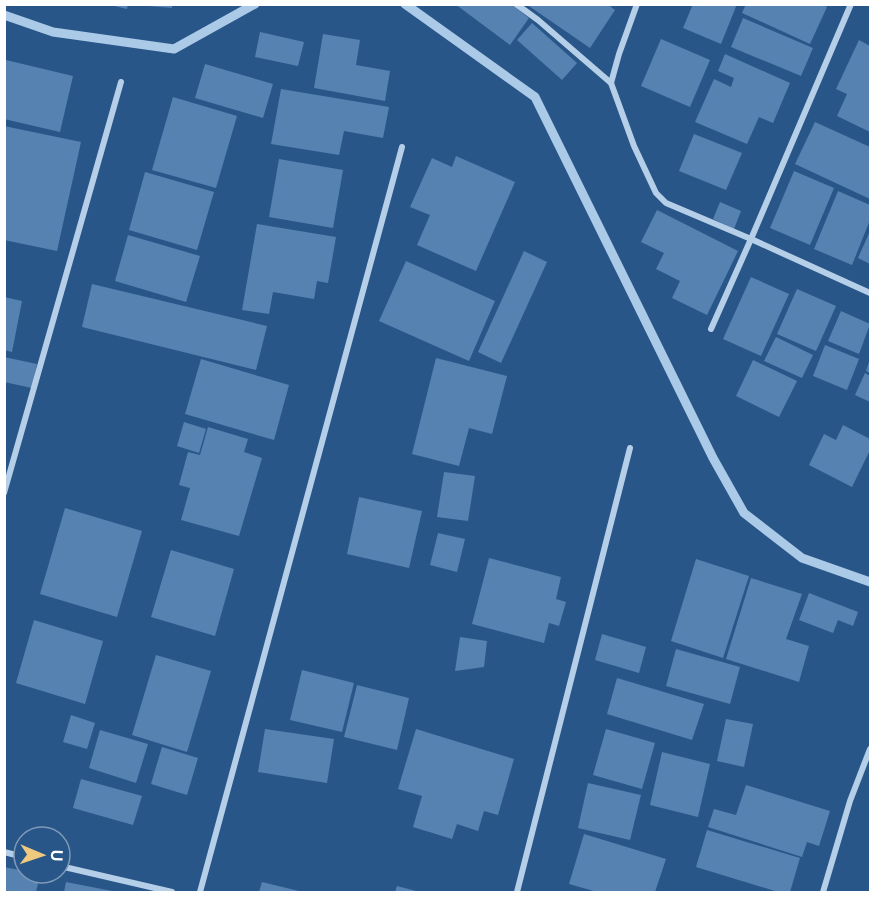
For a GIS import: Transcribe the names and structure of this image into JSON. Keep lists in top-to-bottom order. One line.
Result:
{"north":"right"}
